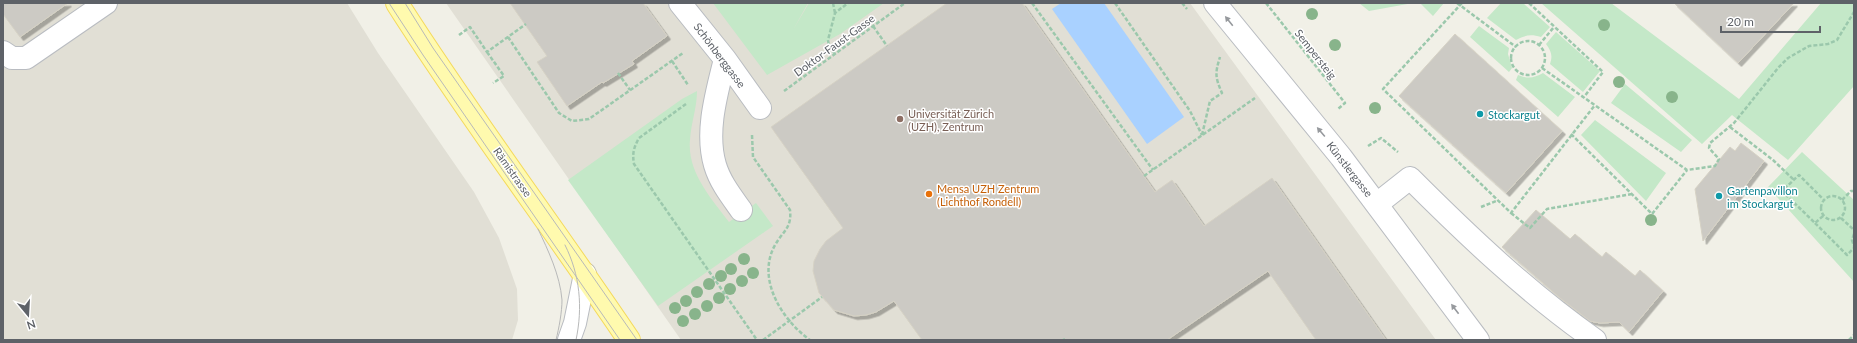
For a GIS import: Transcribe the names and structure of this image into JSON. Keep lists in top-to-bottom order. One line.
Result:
{"streets":{"main road":["Rämistrasse"],"street":["Schönberggasse","Künstlergasse"],"path":["Doktor-Faust-Gasse","Sempersteig"]},"one_way":["Künstlergasse"],"places":["Stockargut","Universität Zürich (UZH), Zentrum","Mensa UZH Zentrum (Lichthof Rondell)","Gartenpavillon im Stockargut"],"scale_bar":"20 m","north":"bottom"}
